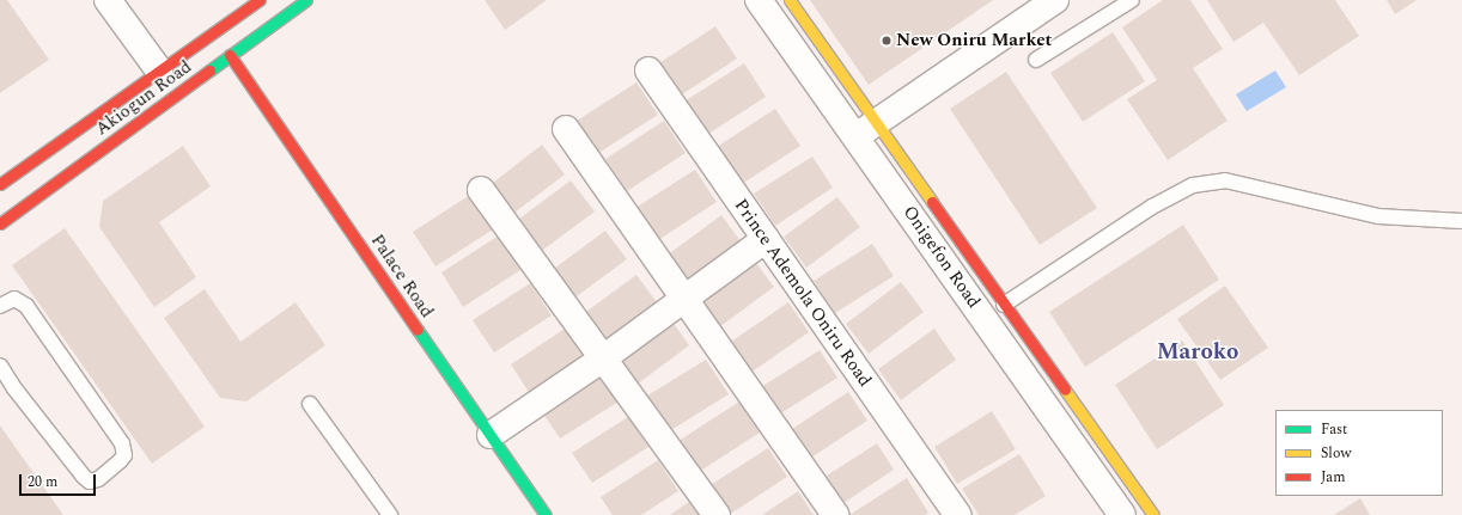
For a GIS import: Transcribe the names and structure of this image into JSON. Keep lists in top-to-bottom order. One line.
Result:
{"streets":{"street":["Akiogun Road","Onigefon Road","Palace Road","Prince Ademola Oniru Road"]},"crossings":[["Akiogun Road","Palace Road"]],"districts":["Maroko"],"places":["New Oniru Market"],"legend":["Fast","Slow","Jam"],"scale_bar":"20 m"}
